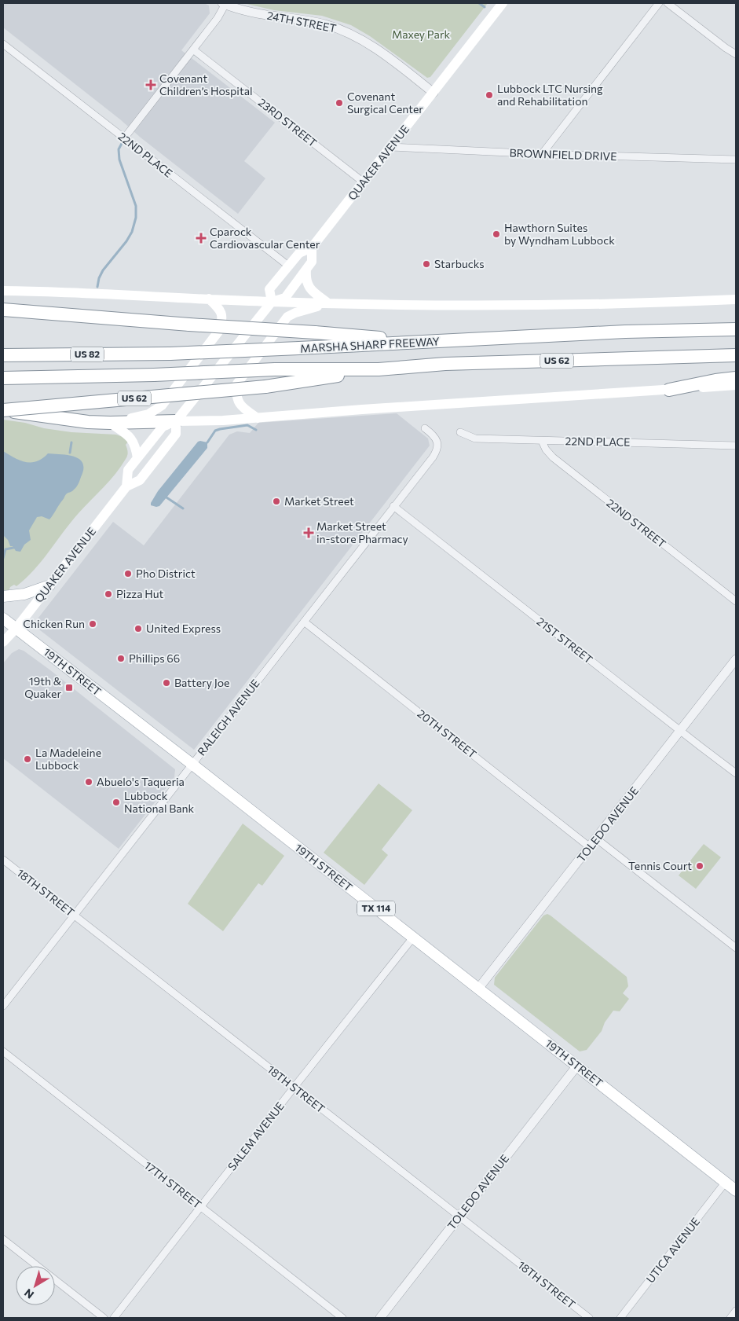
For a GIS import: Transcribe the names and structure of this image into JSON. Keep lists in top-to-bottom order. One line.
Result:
{"streets":{"highway":["MARSHA SHARP FREEWAY","US 82","US 62"],"main road":["QUAKER AVENUE","19TH STREET","TX 114"],"street":["24TH STREET","23RD STREET","22ND PLACE","BROWNFIELD DRIVE","22ND STREET","21ST STREET","RALEIGH AVENUE","20TH STREET","TOLEDO AVENUE","18TH STREET","SALEM AVENUE","17TH STREET","UTICA AVENUE"]},"crossings":[["24TH STREET","QUAKER AVENUE"],["23RD STREET","QUAKER AVENUE"],["22ND PLACE","QUAKER AVENUE"],["22ND PLACE","22ND STREET"],["BROWNFIELD DRIVE","QUAKER AVENUE"],["QUAKER AVENUE","19TH STREET"],["MARSHA SHARP FREEWAY","US 62"],["21ST STREET","RALEIGH AVENUE"],["21ST STREET","TOLEDO AVENUE"],["19TH STREET","RALEIGH AVENUE"],["19TH STREET","TOLEDO AVENUE"],["19TH STREET","SALEM AVENUE"],["19TH STREET","UTICA AVENUE"],["RALEIGH AVENUE","20TH STREET"],["RALEIGH AVENUE","18TH STREET"],["20TH STREET","TOLEDO AVENUE"],["TOLEDO AVENUE","18TH STREET"],["18TH STREET","SALEM AVENUE"],["SALEM AVENUE","17TH STREET"]],"parks":["Maxey Park"],"places":{"health":["Covenant Children’s Hospital","Cparock Cardiovascular Center","Market Street in-store Pharmacy"],"other":["Lubbock LTC Nursing and Rehabilitation","Covenant Surgical Center","Hawthorn Suites by Wyndham Lubbock","Starbucks","Market Street","Pho District","Pizza Hut","Chicken Run","United Express","Phillips 66","Battery Joe","La Madeleine Lubbock","Abuelo's Taqueria","Lubbock National Bank","Tennis Court"],"transit":["19th & Quaker"]},"north":"bottom left"}
